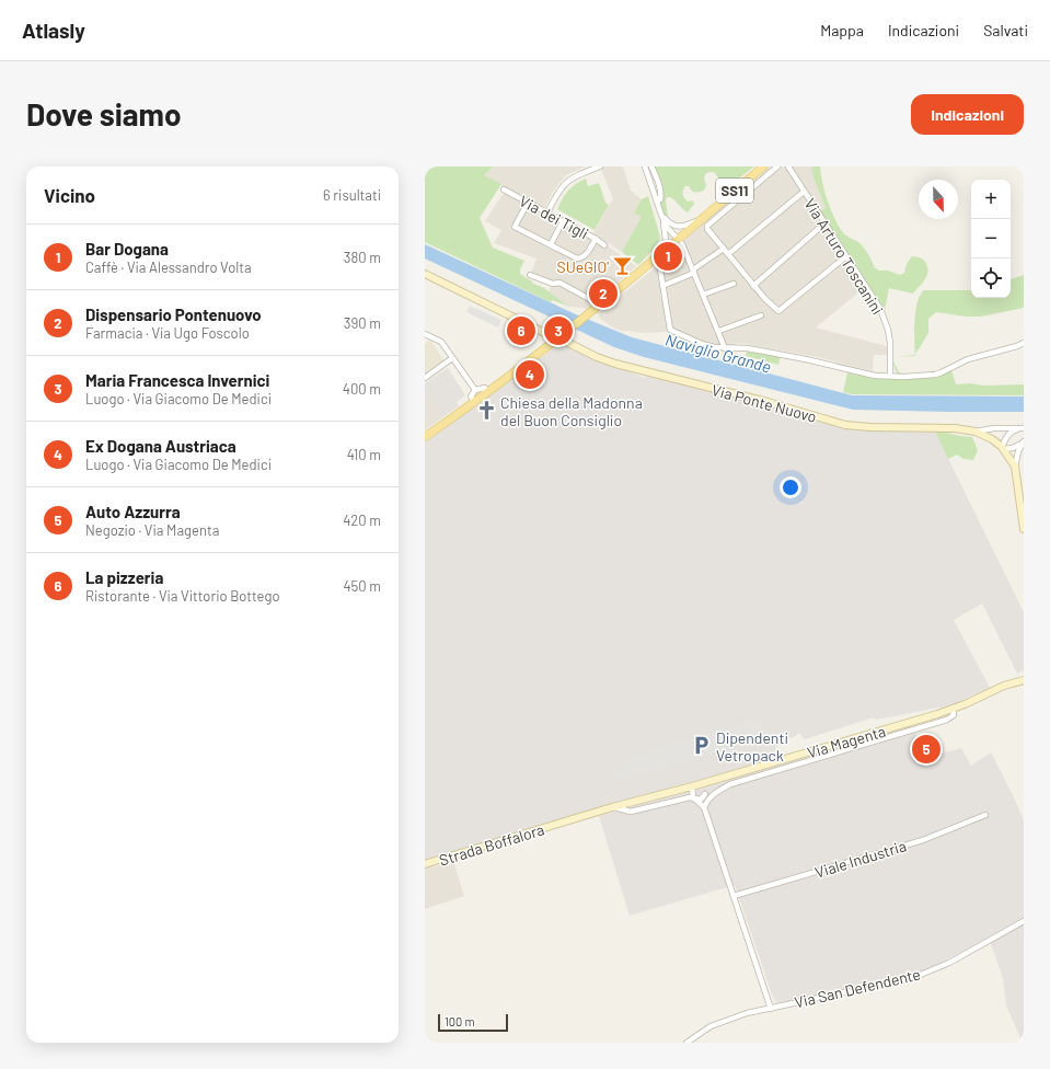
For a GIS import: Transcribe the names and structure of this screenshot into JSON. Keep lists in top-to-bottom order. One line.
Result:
{"streets":{"main road":["SS11"],"street":["Via dei Tigli","Via Arturo Toscanini","Via Ponte Nuovo","Via Magenta","Strada Boffalora","Viale Industria","Via San Defendente"]},"crossings":[["SS11","Via Ponte Nuovo"],["Via Magenta","Strada Boffalora"]],"water":["Naviglio Grande"],"places":{"bar":["SUeGIO'"],"church":["Chiesa della Madonna del Buon Consiglio"],"parking":["Dipendenti Vetropack"]},"scale_bar":"100 m","north":"bottom","page":{"header":"Atlasly","nav":["Mappa","Indicazioni","Salvati"],"buttons":"Indicazioni","title":"Dove siamo","heading":["Vicino","6 risultati"],"map_buttons":["+","−"],"list":[{"mark":"1","name":"Bar Dogana","note":"Caffè · Via Alessandro Volta","value":"380 m"},{"mark":"2","name":"Dispensario Pontenuovo","note":"Farmacia · Via Ugo Foscolo","value":"390 m"},{"mark":"3","name":"Maria Francesca Invernici","note":"Luogo · Via Giacomo De Medici","value":"400 m"},{"mark":"4","name":"Ex Dogana Austriaca","note":"Luogo · Via Giacomo De Medici","value":"410 m"},{"mark":"5","name":"Auto Azzurra","note":"Negozio · Via Magenta","value":"420 m"},{"mark":"6","name":"La pizzeria","note":"Ristorante · Via Vittorio Bottego","value":"450 m"}],"pins":["1","2","3","6","4","5"],"scale":"100 m"}}
